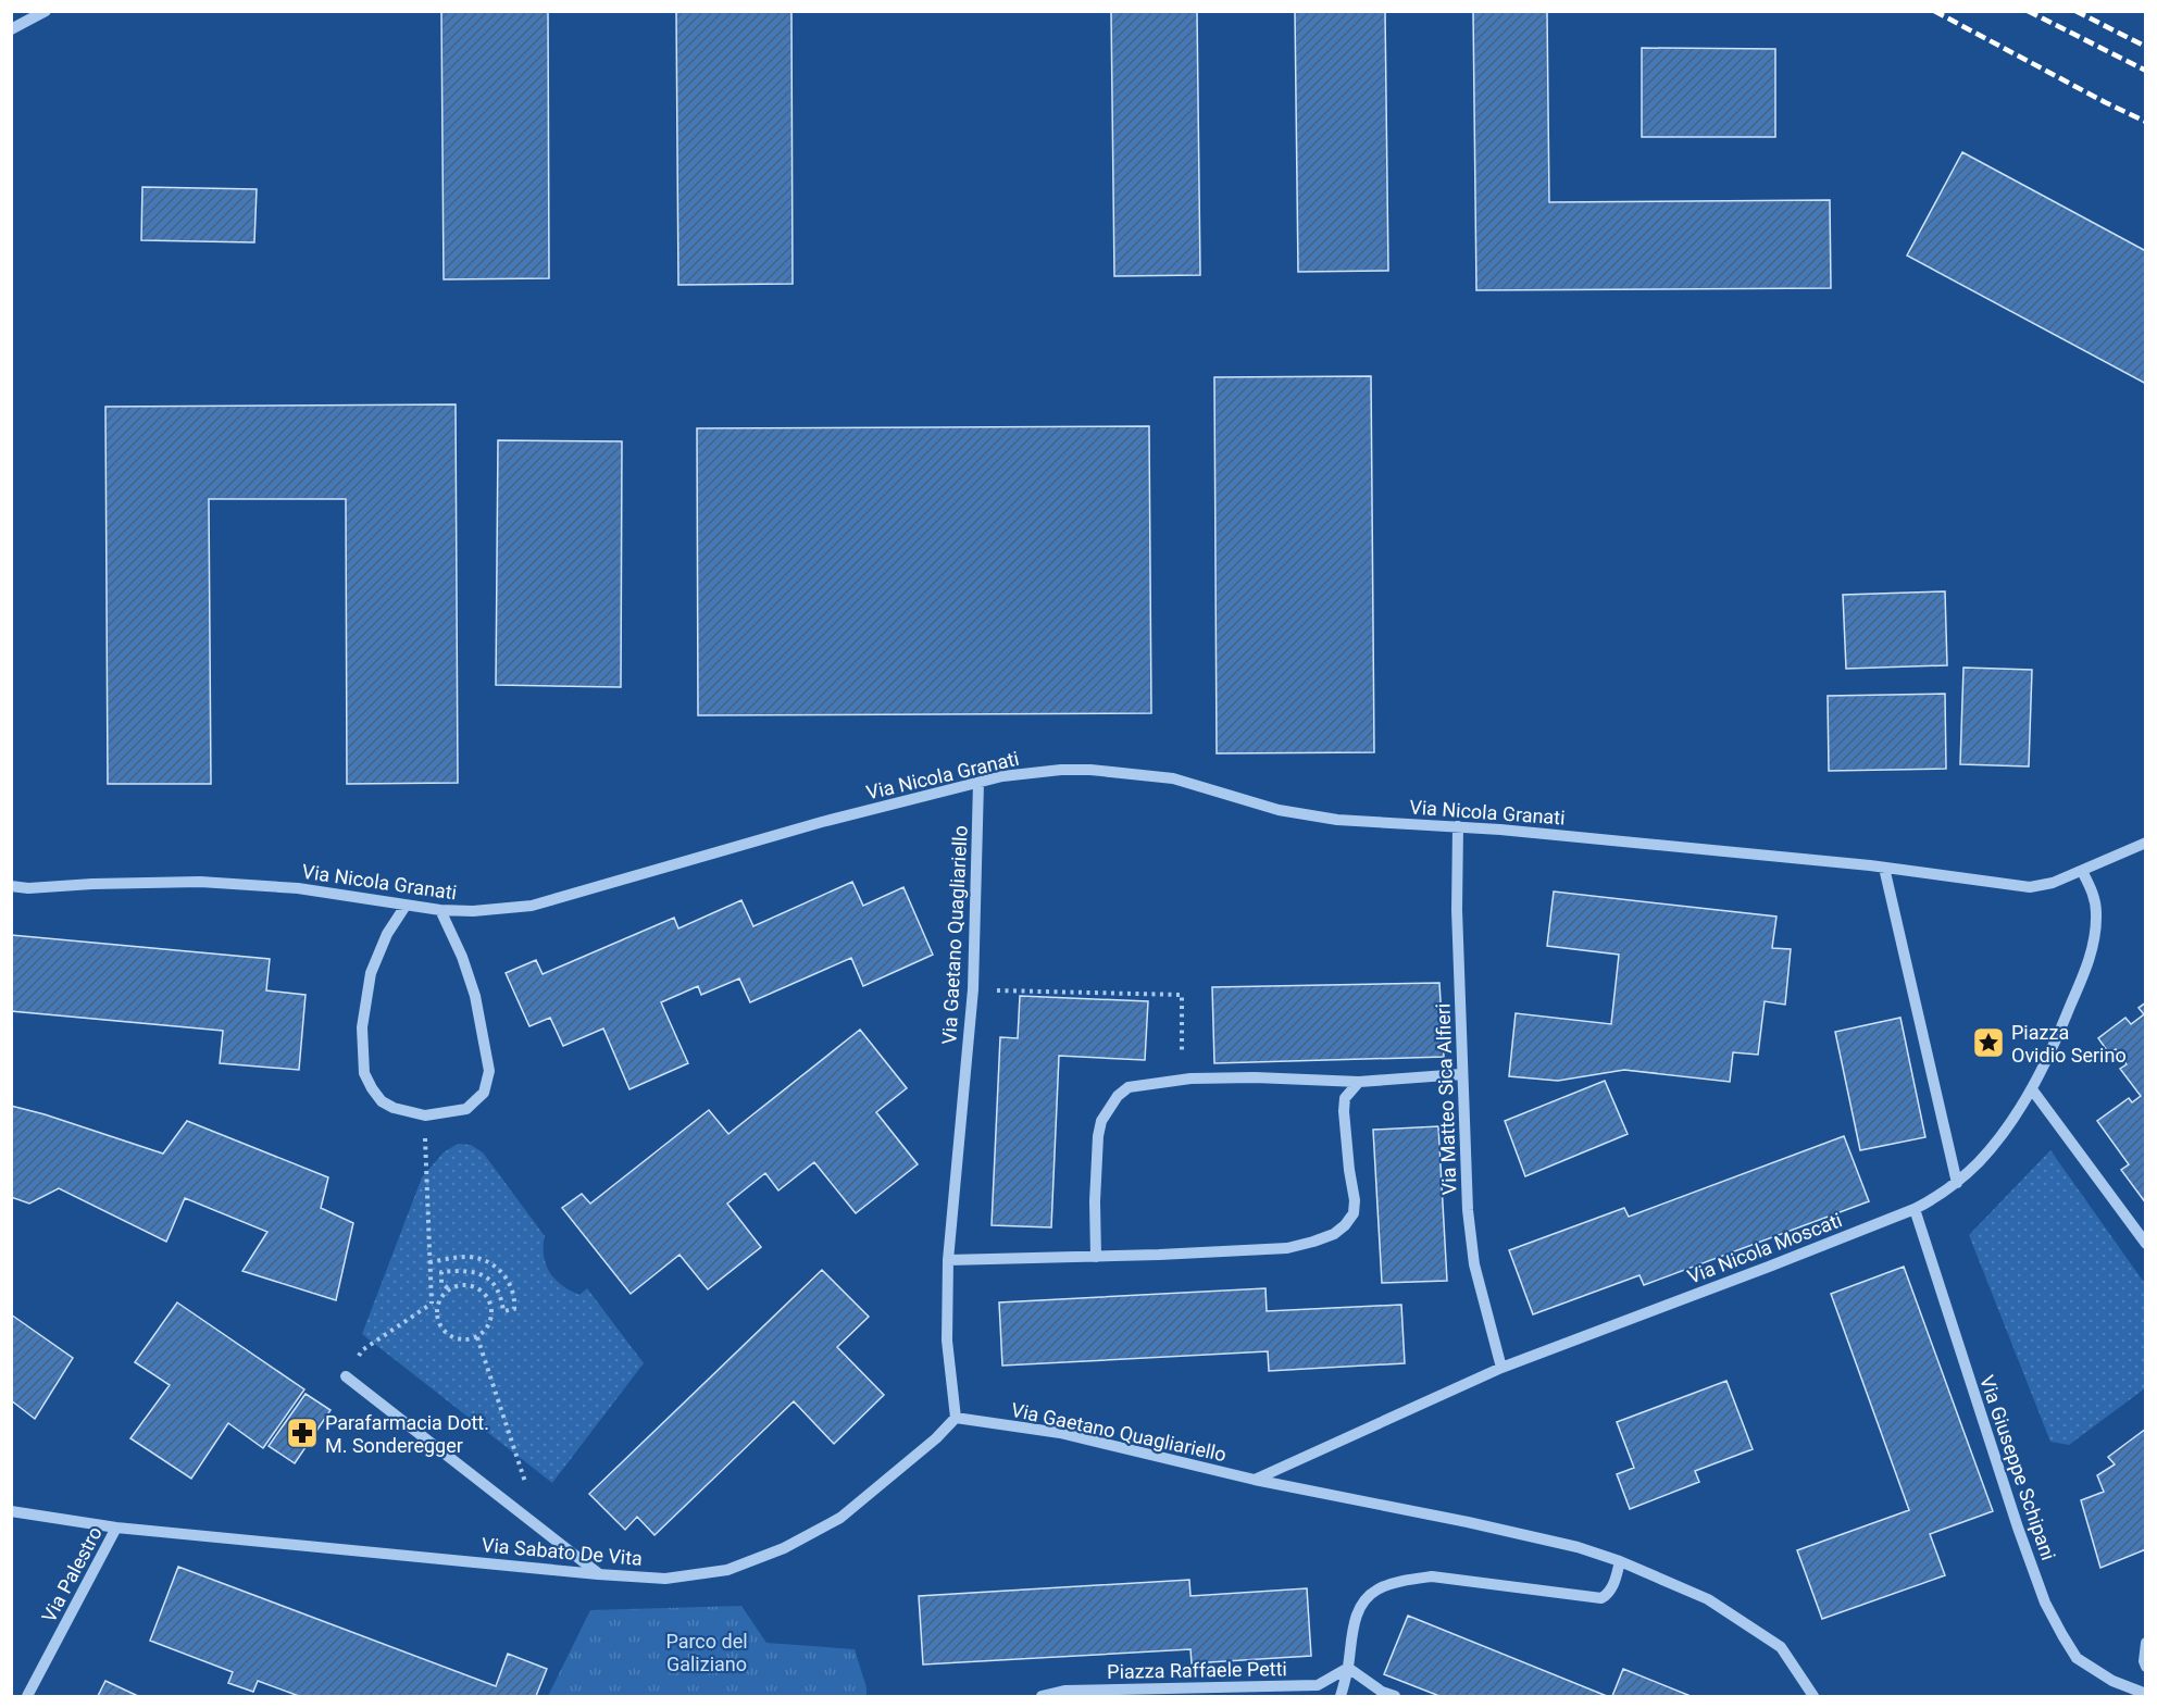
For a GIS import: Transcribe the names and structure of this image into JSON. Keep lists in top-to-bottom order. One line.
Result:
{"streets":{"street":["Via Nicola Granati","Via Gaetano Quagliariello","Via Matteo Sica Alfieri","Via Nicola Moscati","Via Giuseppe Schipani","Via Sabato De Vita","Via Palestro","Piazza Raffaele Petti"]},"crossings":[["Via Nicola Granati","Via Gaetano Quagliariello"],["Via Nicola Granati","Via Matteo Sica Alfieri"],["Via Nicola Granati","Via Nicola Moscati"],["Via Gaetano Quagliariello","Via Nicola Moscati"],["Via Gaetano Quagliariello","Via Sabato De Vita"],["Via Matteo Sica Alfieri","Via Nicola Moscati"],["Via Nicola Moscati","Via Giuseppe Schipani"],["Via Sabato De Vita","Via Palestro"]],"parks":["Parco del Galiziano"],"places":{"place":["Piazza Ovidio Serino"],"pharmacy":["Parafarmacia Dott. M. Sonderegger"]}}
